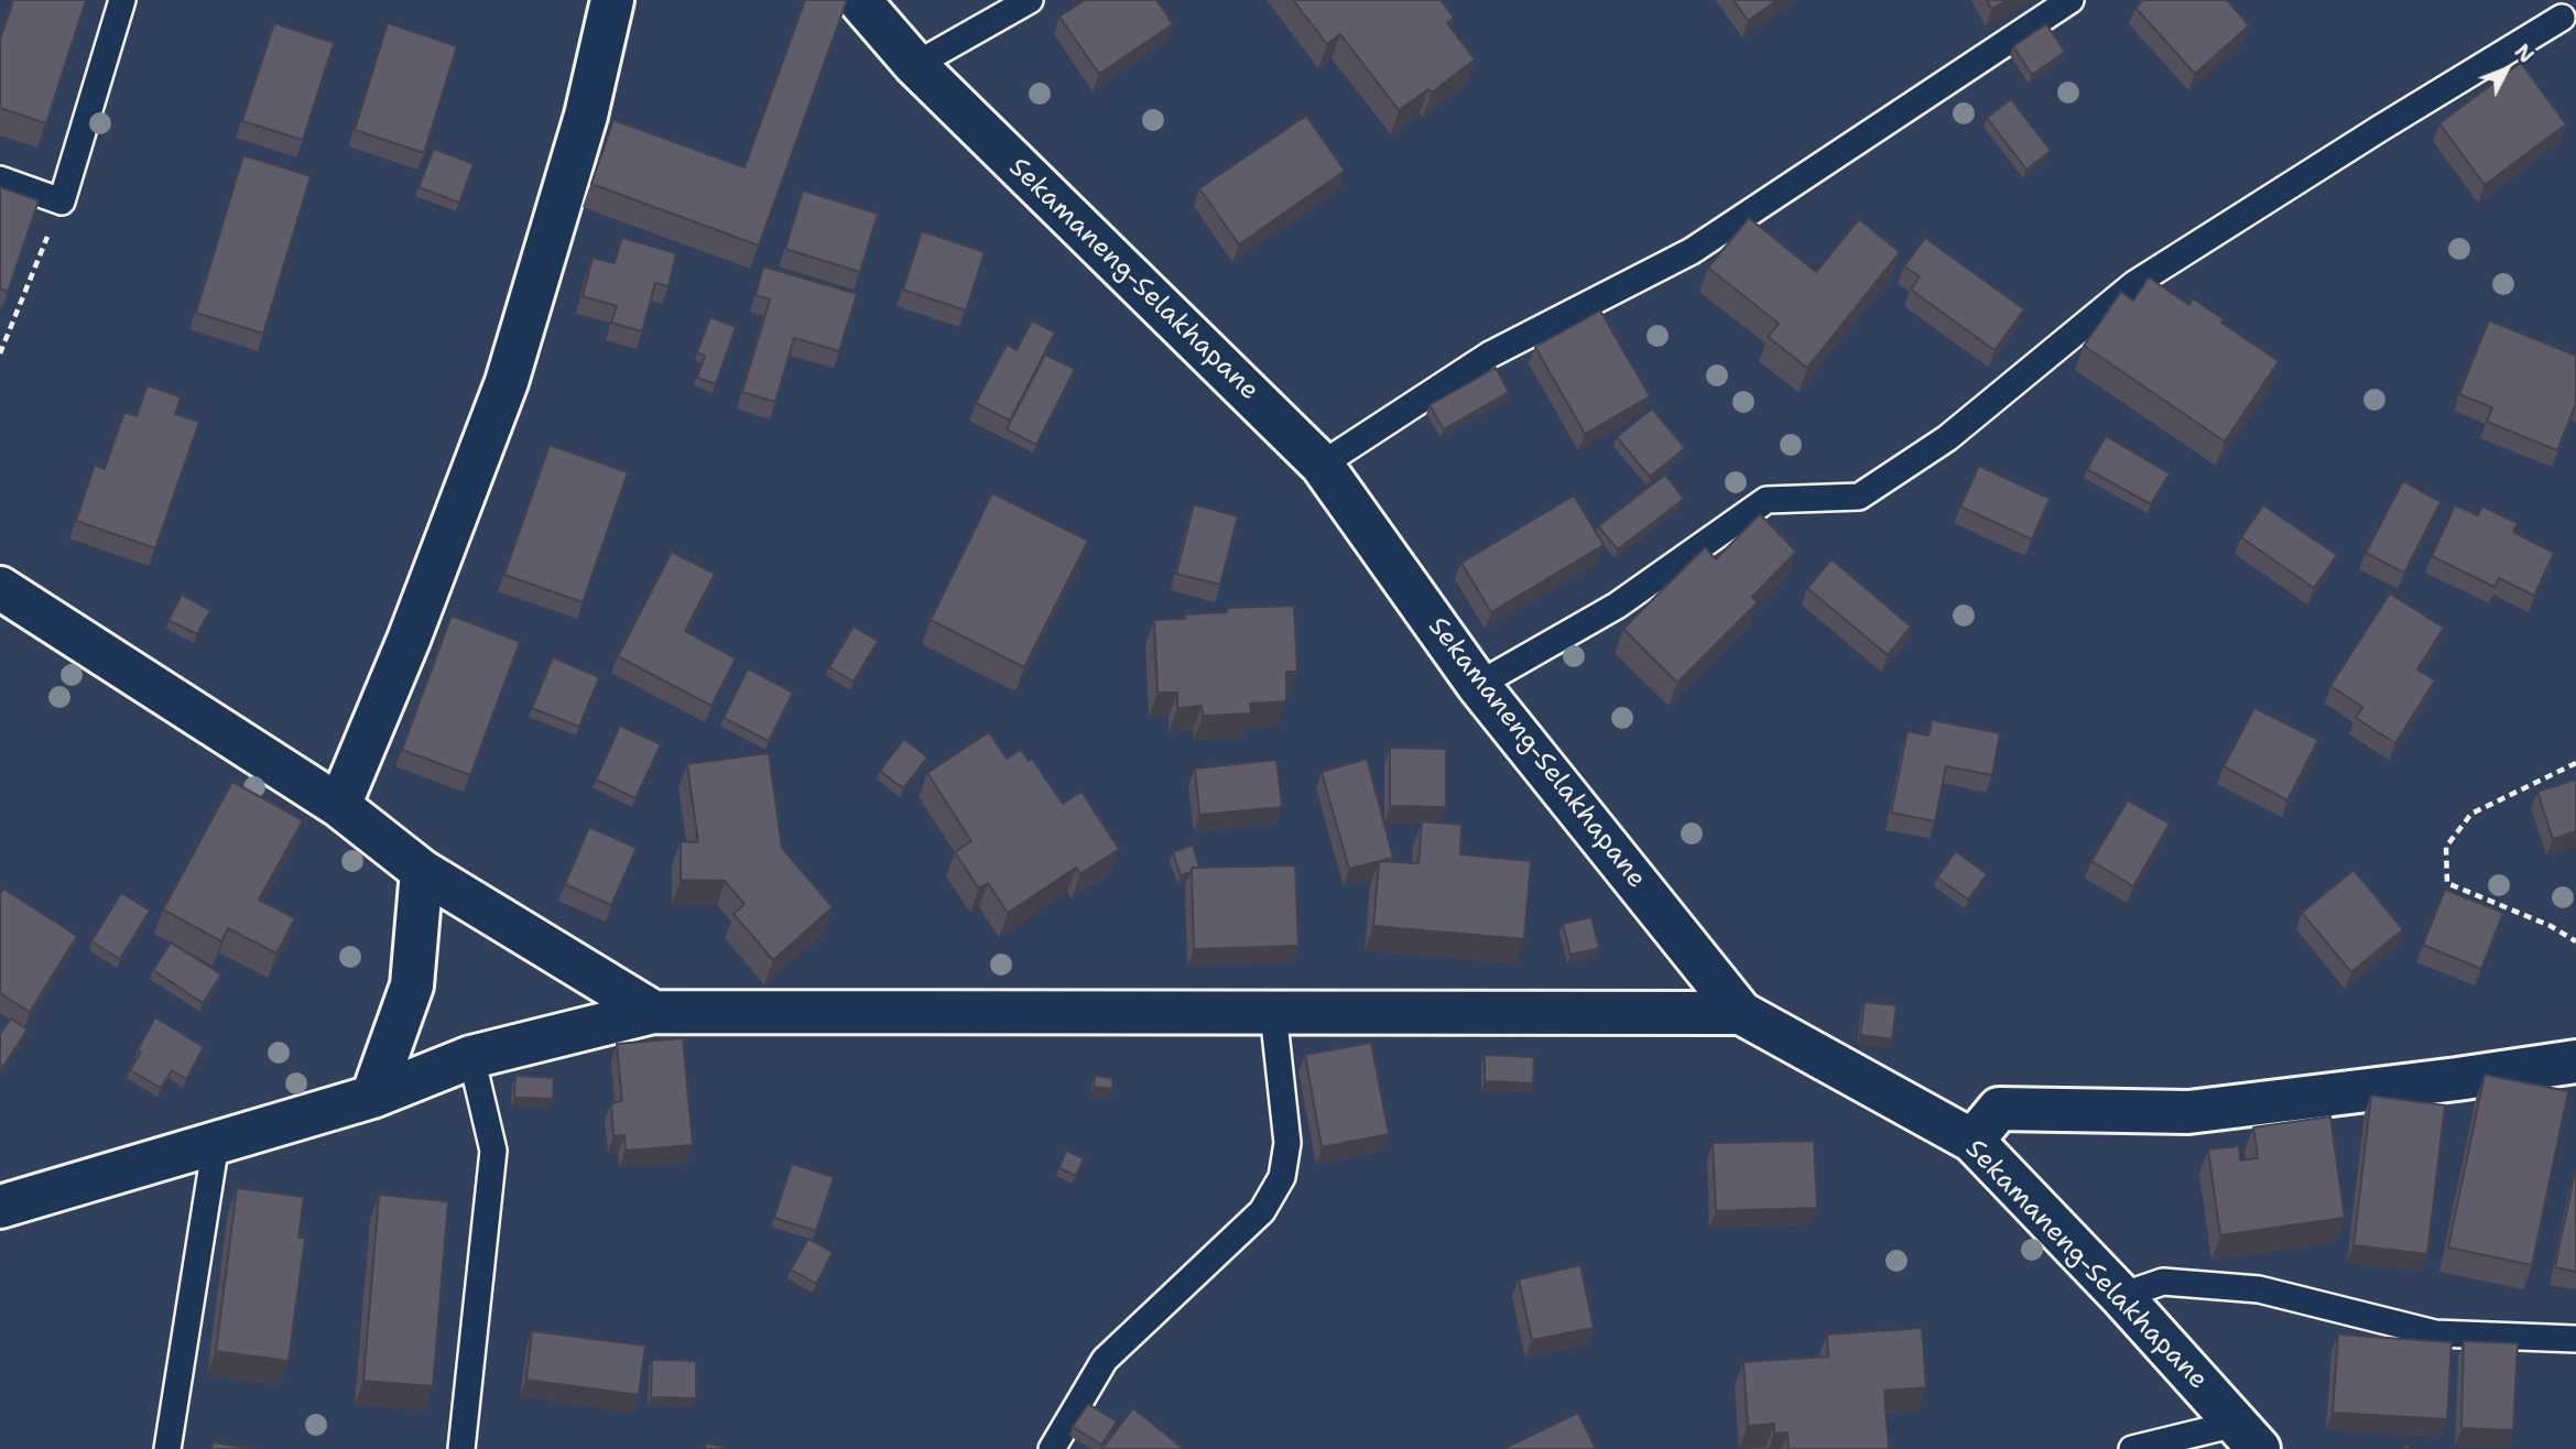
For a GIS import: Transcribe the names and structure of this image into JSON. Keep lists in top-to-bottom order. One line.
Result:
{"streets":{"street":["Sekamaneng-Selakhapane"]},"north":"top right"}
